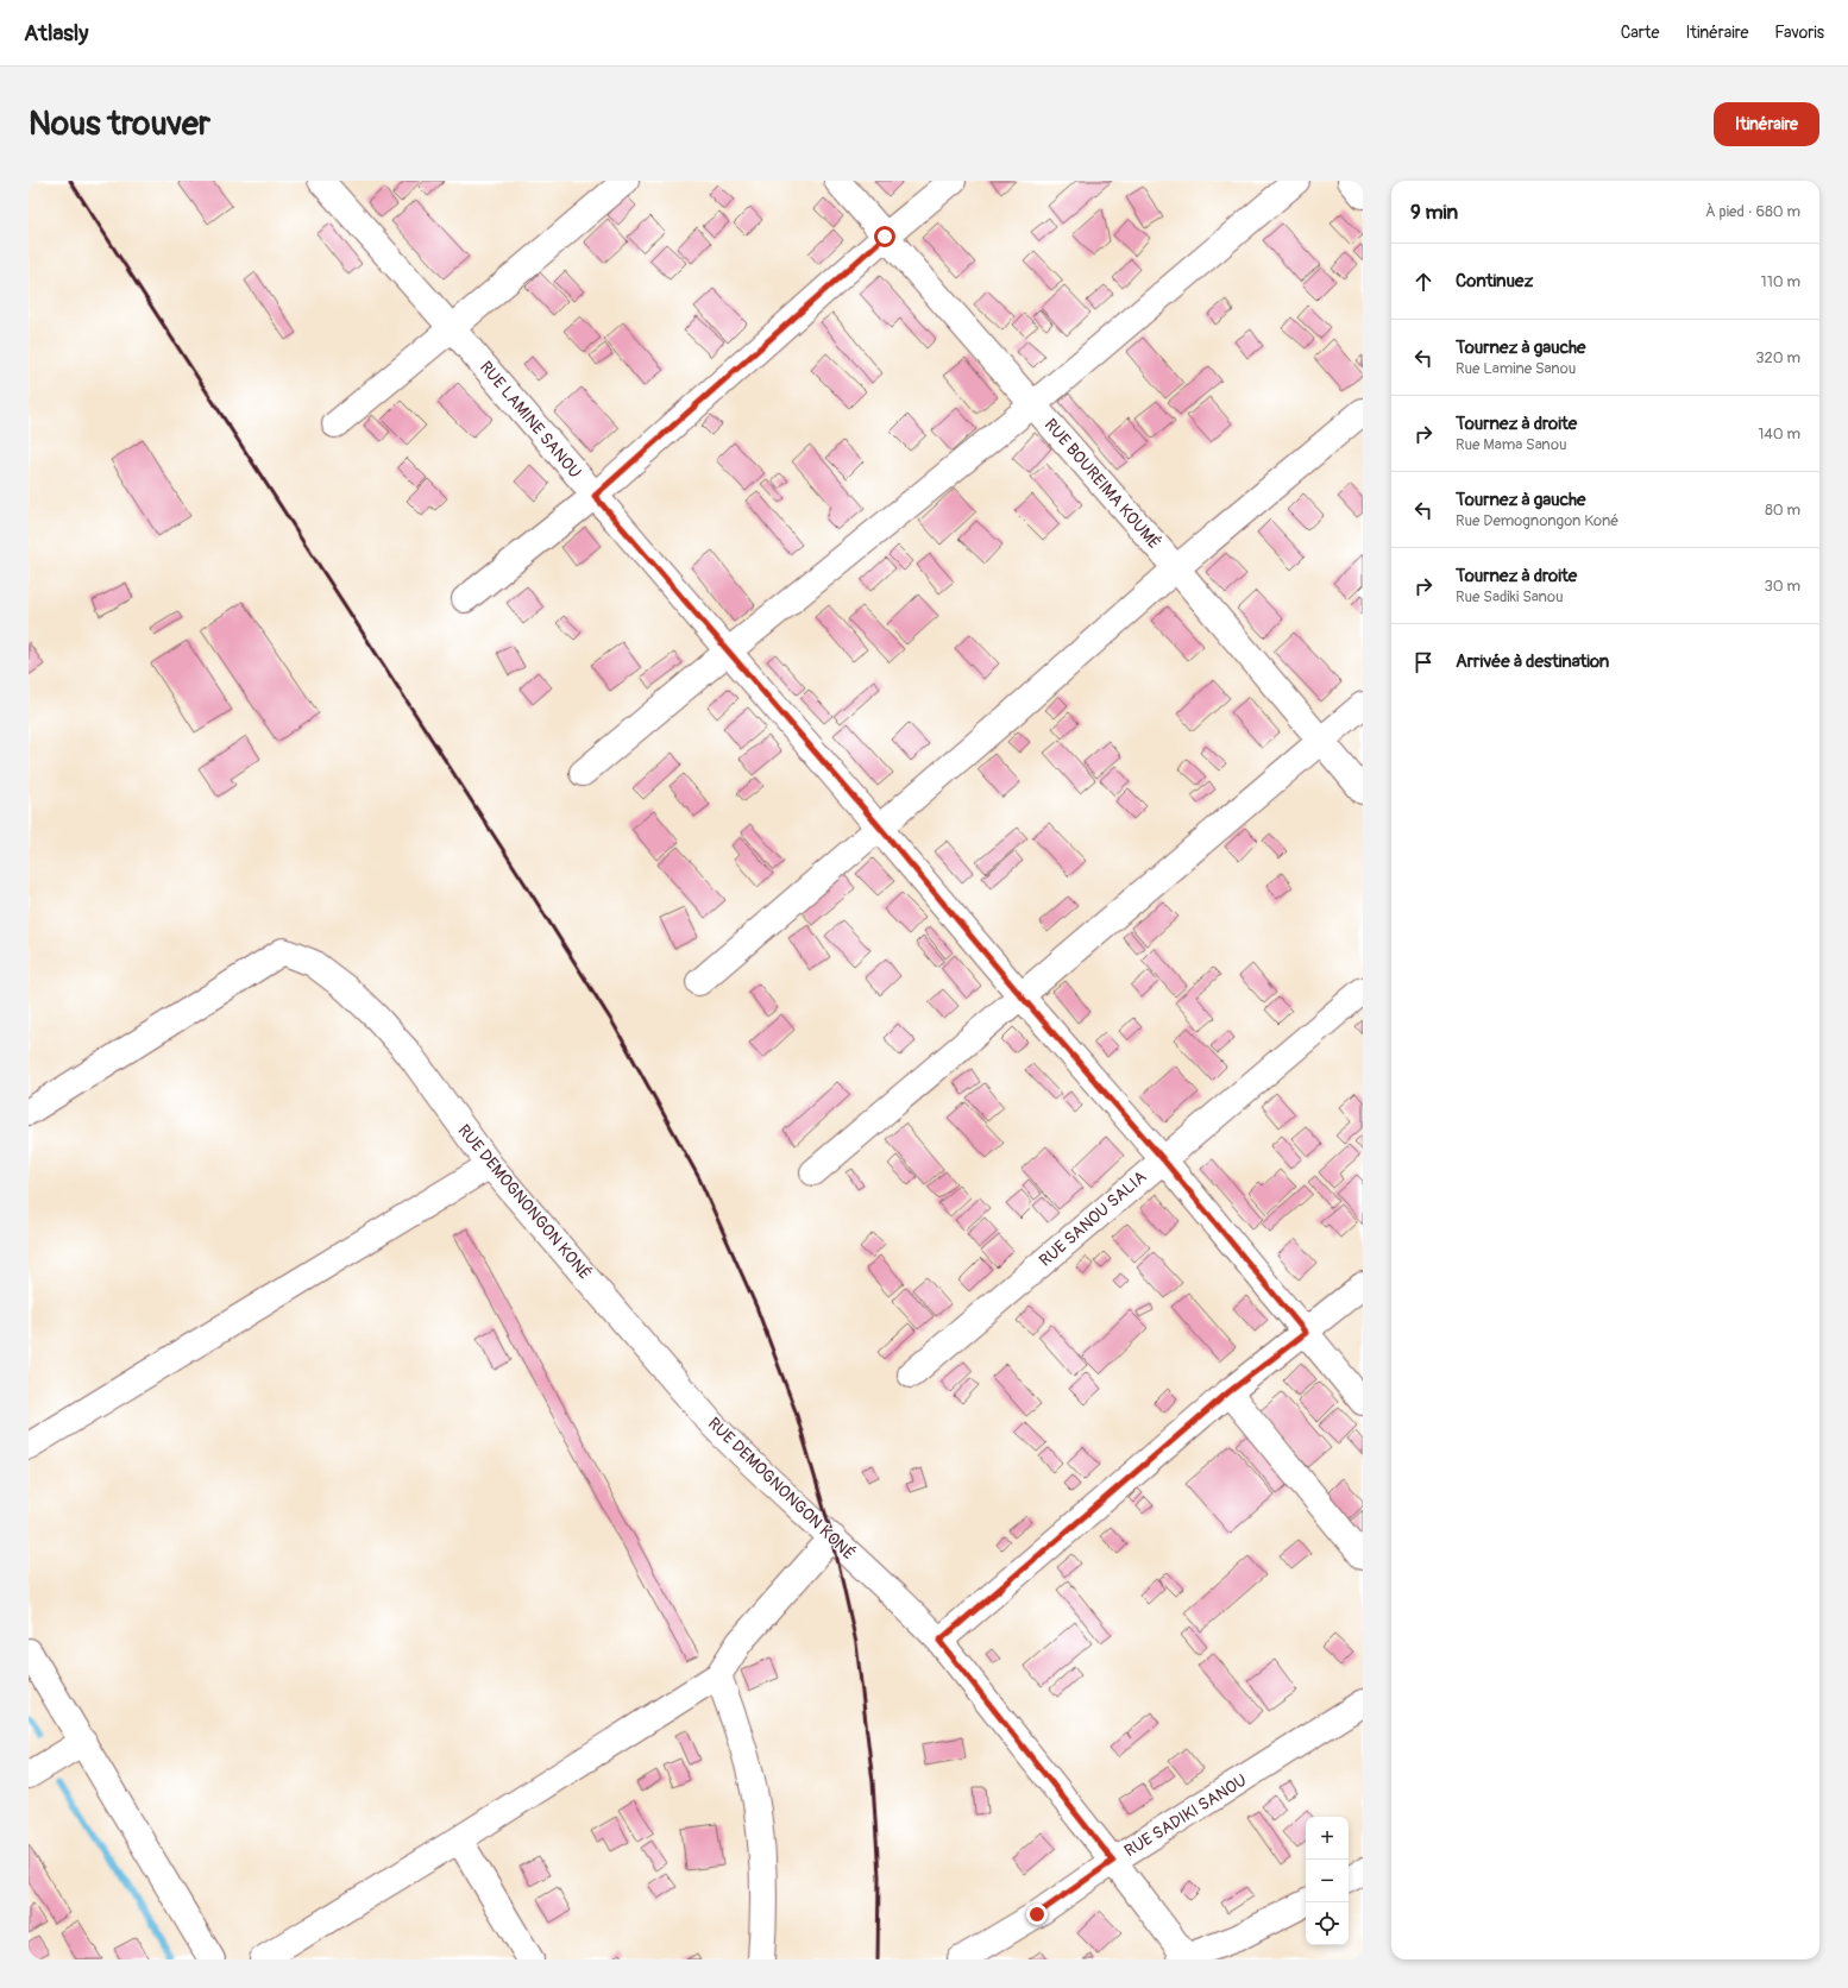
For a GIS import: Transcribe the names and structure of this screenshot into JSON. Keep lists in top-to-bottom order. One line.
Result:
{"streets":{"street":["RUE LAMINE SANOU","RUE BOUREIMA KOUMÉ","RUE DEMOGNONGON KONÉ","RUE SANOU SALIA","RUE SADIKI SANOU"]},"crossings":[["RUE LAMINE SANOU","RUE SANOU SALIA"],["RUE DEMOGNONGON KONÉ","RUE SADIKI SANOU"]],"page":{"header":"Atlasly","nav":["Carte","Itinéraire","Favoris"],"buttons":"Itinéraire","title":"Nous trouver","heading":["9 min","À pied · 680 m"],"list":[["Continuez","110 m"],["Tournez à gauche","Rue Lamine Sanou","320 m"],["Tournez à droite","Rue Mama Sanou","140 m"],["Tournez à gauche","Rue Demognongon Koné","80 m"],["Tournez à droite","Rue Sadiki Sanou","30 m"],"Arrivée à destination"],"map_buttons":["+","−"]}}
